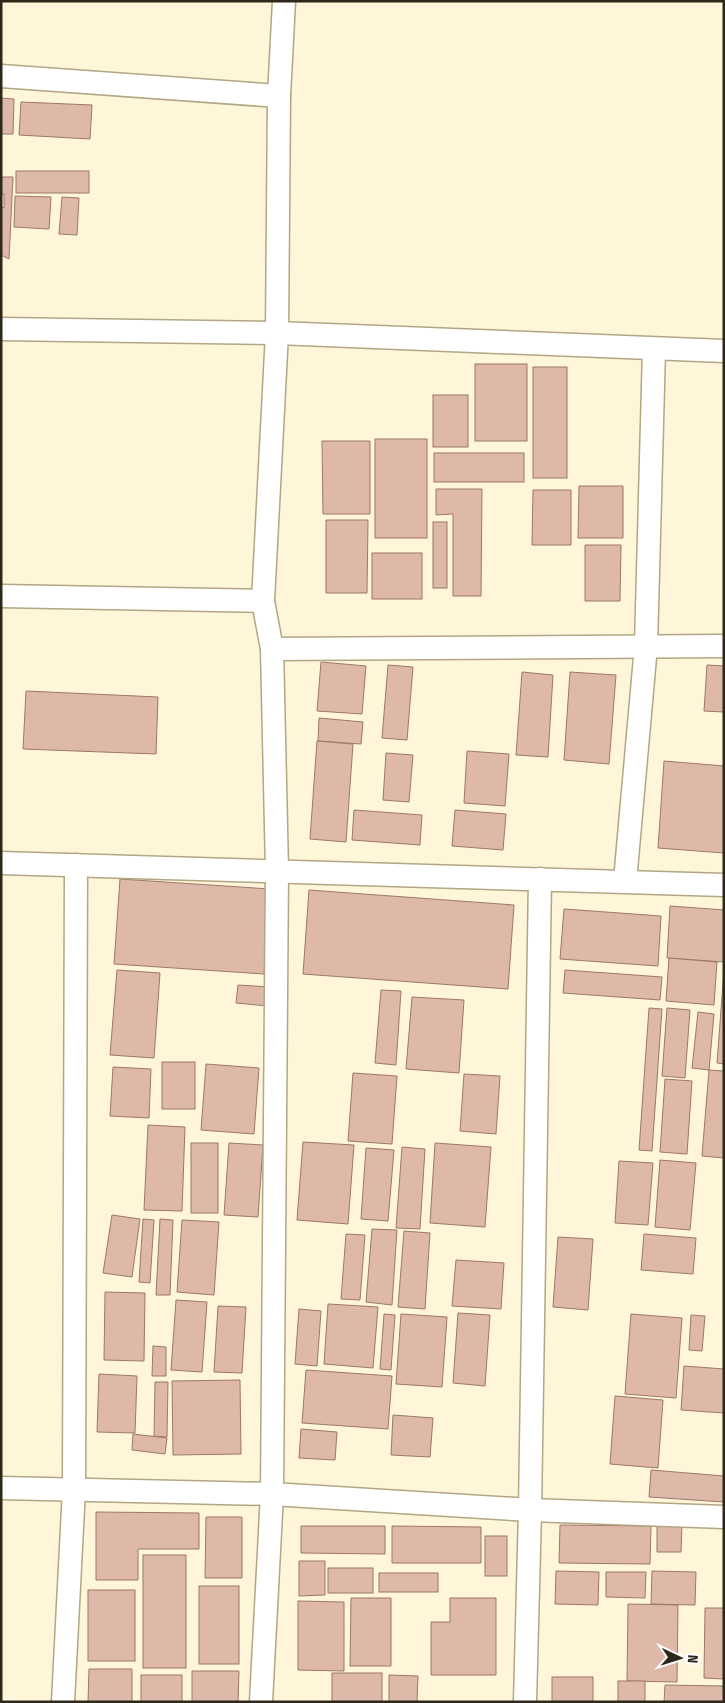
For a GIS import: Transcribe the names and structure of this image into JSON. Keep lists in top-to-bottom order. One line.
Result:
{"north":"right"}
